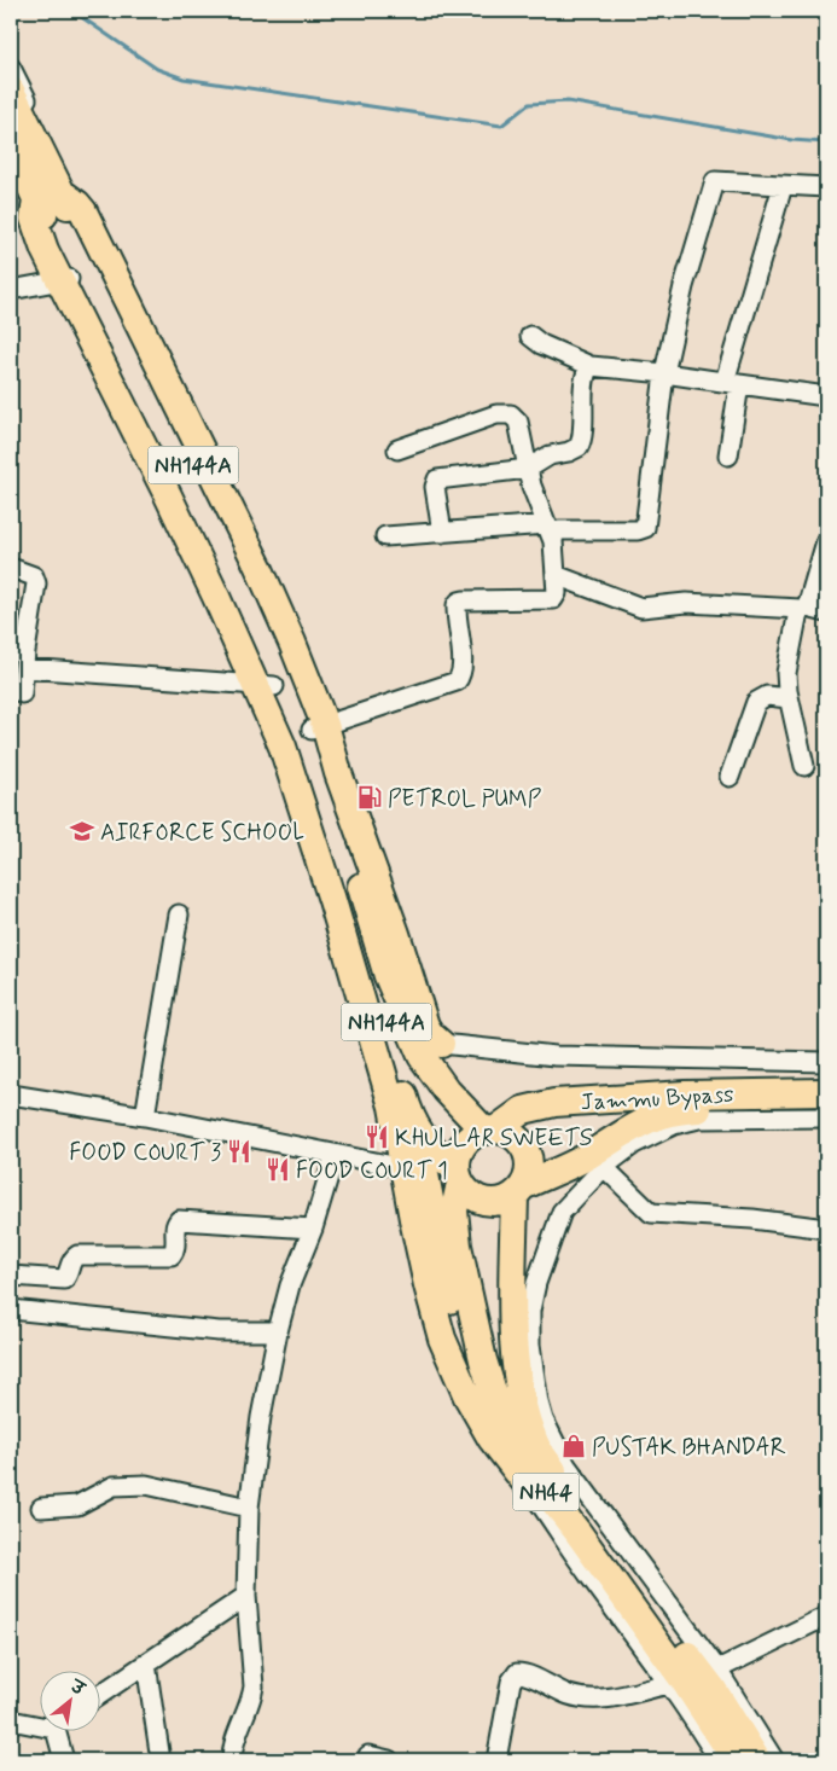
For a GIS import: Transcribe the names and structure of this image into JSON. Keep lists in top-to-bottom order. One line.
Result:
{"streets":{"highway":["NH144A","Jammu Bypass","NH44"]},"crossings":[["NH144A","Jammu Bypass"],["NH144A","NH44"],["Jammu Bypass","NH44"]],"places":{"fuel station":["PETROL PUMP"],"school or university":["AIRFORCE SCHOOL"],"restaurant":["KHULLAR SWEETS","FOOD COURT 3","FOOD COURT 1"],"shop":["PUSTAK BHANDAR"]},"north":"top right"}
